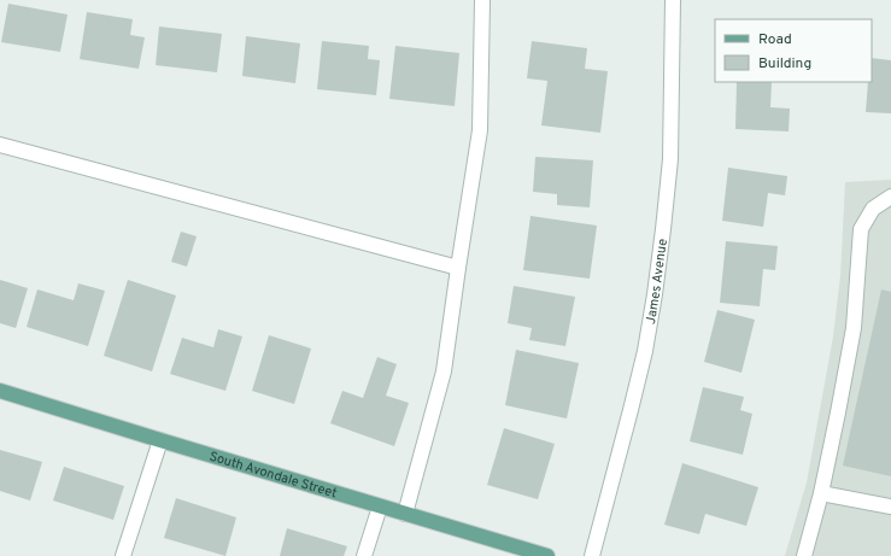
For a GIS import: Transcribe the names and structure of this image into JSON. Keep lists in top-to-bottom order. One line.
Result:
{"streets":{"main road":["South Avondale Street"],"street":["James Avenue"]},"legend":["Road","Building"]}
